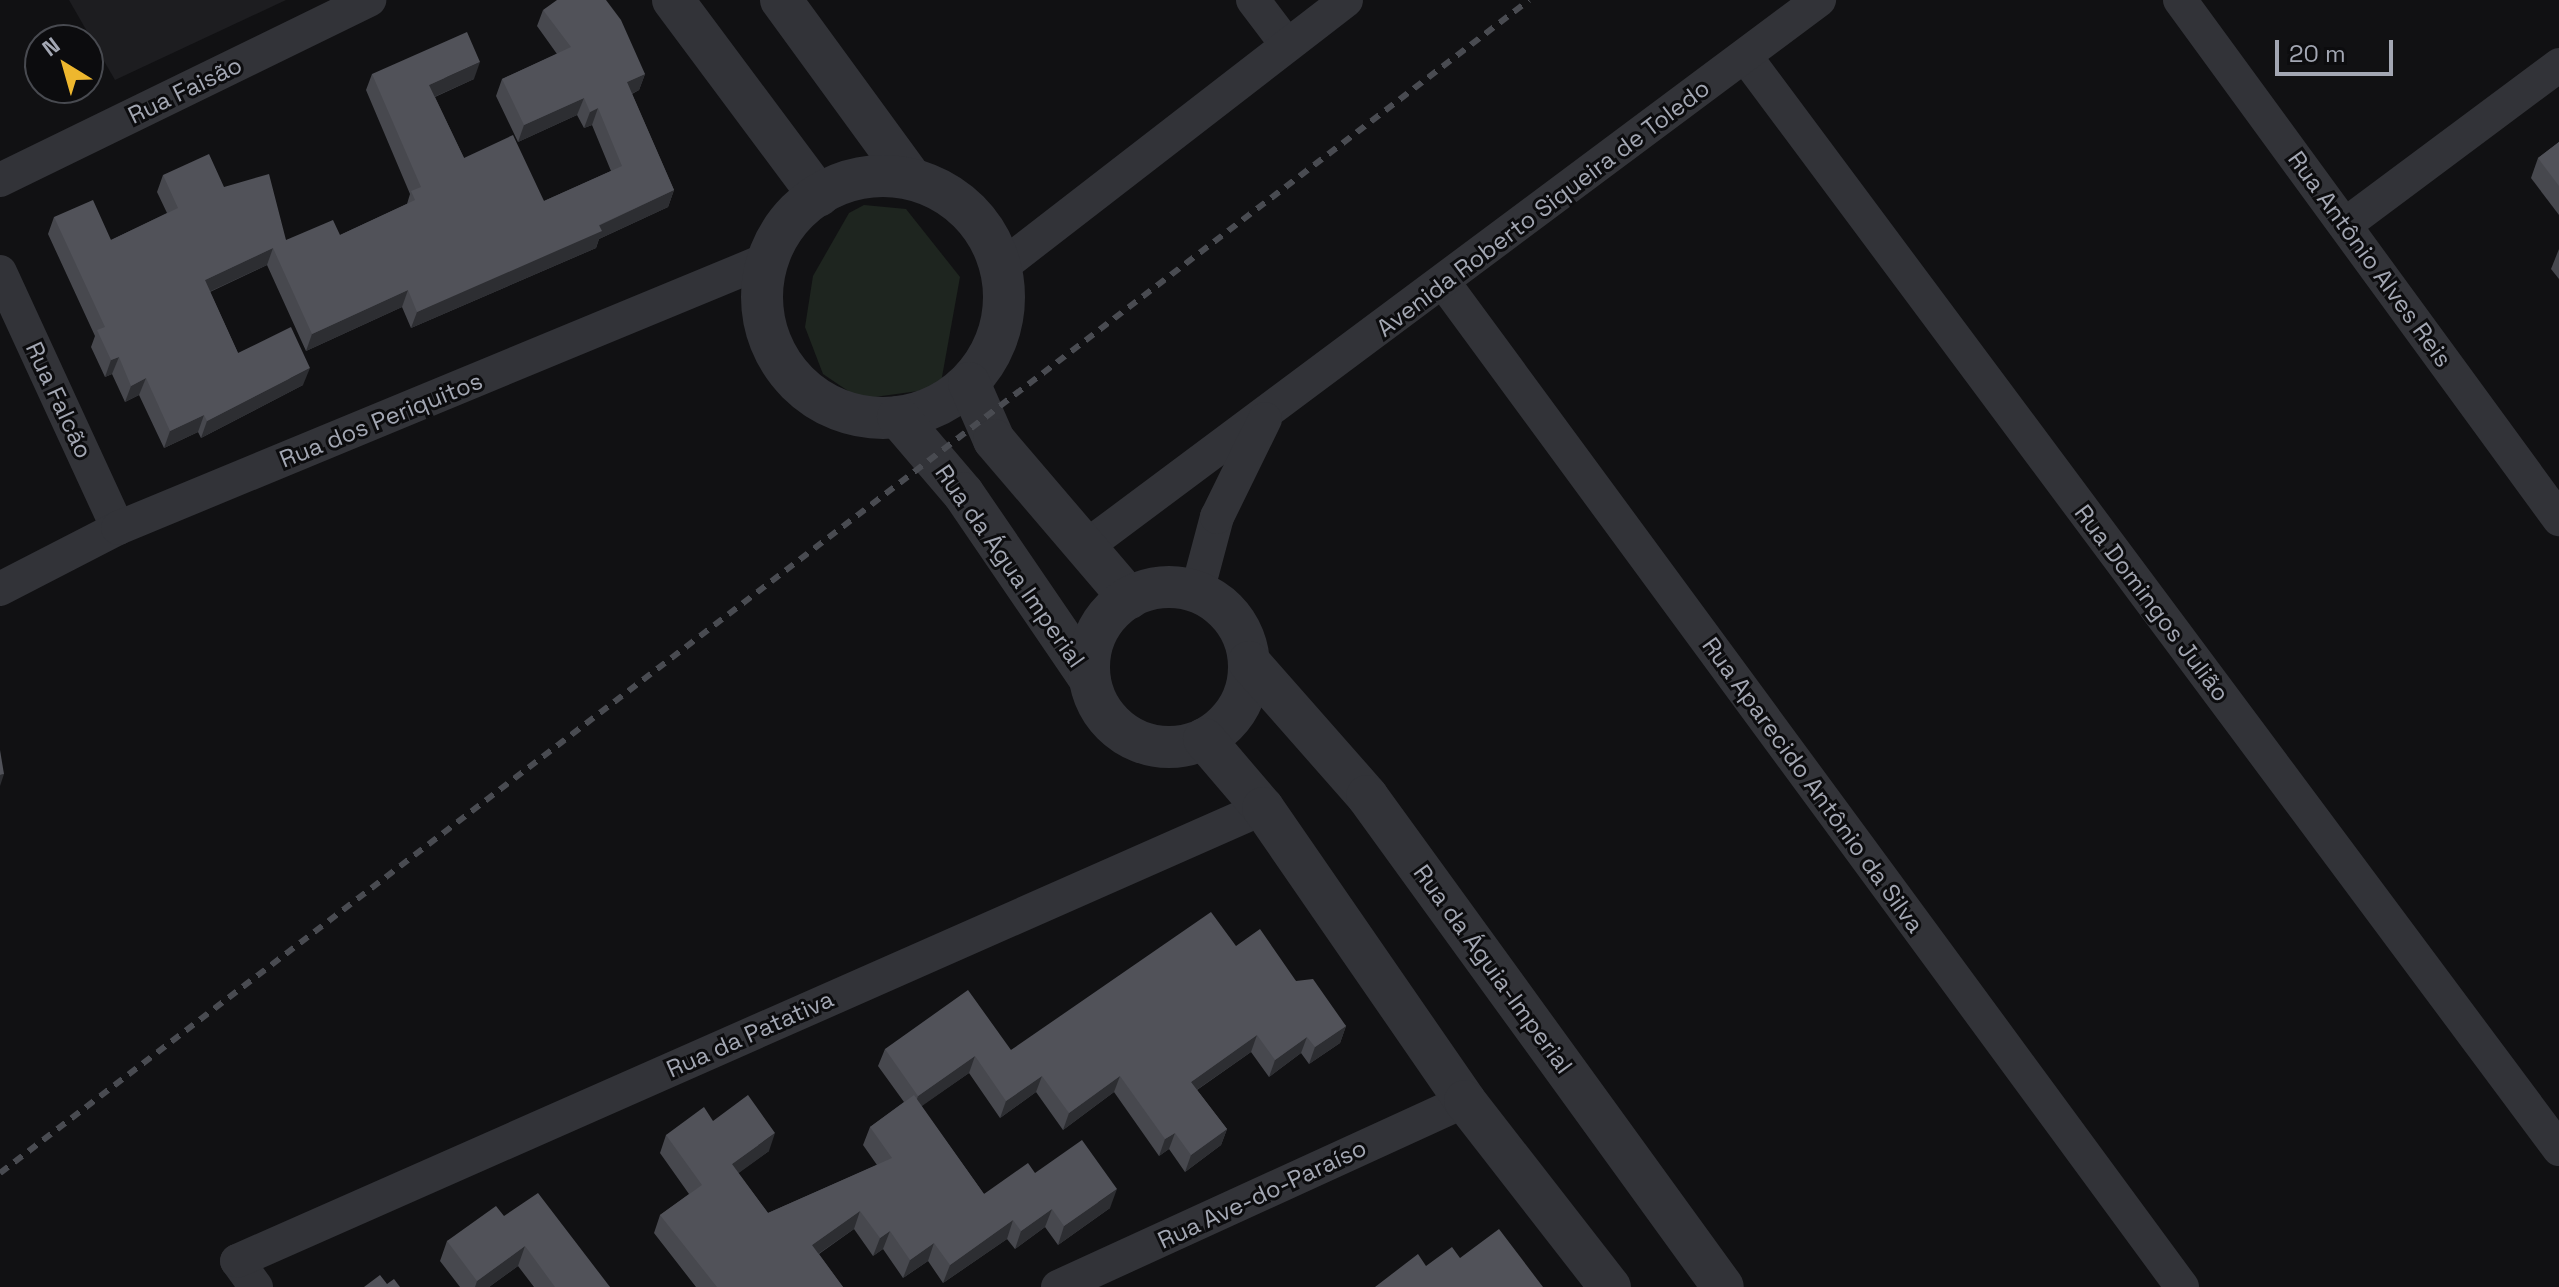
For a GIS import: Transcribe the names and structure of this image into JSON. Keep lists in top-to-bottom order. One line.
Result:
{"streets":{"street":["Rua Faisão","Avenida Roberto Siqueira de Toledo","Rua Antônio Alves Reis","Rua Falcão","Rua dos Periquitos","Rua da Água Imperial","Rua Domingos Julião","Rua Aparecido Antônio da Silva","Rua da Águia-Imperial","Rua da Patativa","Rua Ave-do-Paraíso"]},"crossings":[["Avenida Roberto Siqueira de Toledo","Rua da Água Imperial"],["Avenida Roberto Siqueira de Toledo","Rua Domingos Julião"],["Avenida Roberto Siqueira de Toledo","Rua Aparecido Antônio da Silva"],["Avenida Roberto Siqueira de Toledo","Rua da Águia-Imperial"],["Rua Falcão","Rua dos Periquitos"],["Rua dos Periquitos","Rua da Água Imperial"],["Rua da Água Imperial","Rua da Águia-Imperial"]],"scale_bar":"20 m","north":"top left"}
